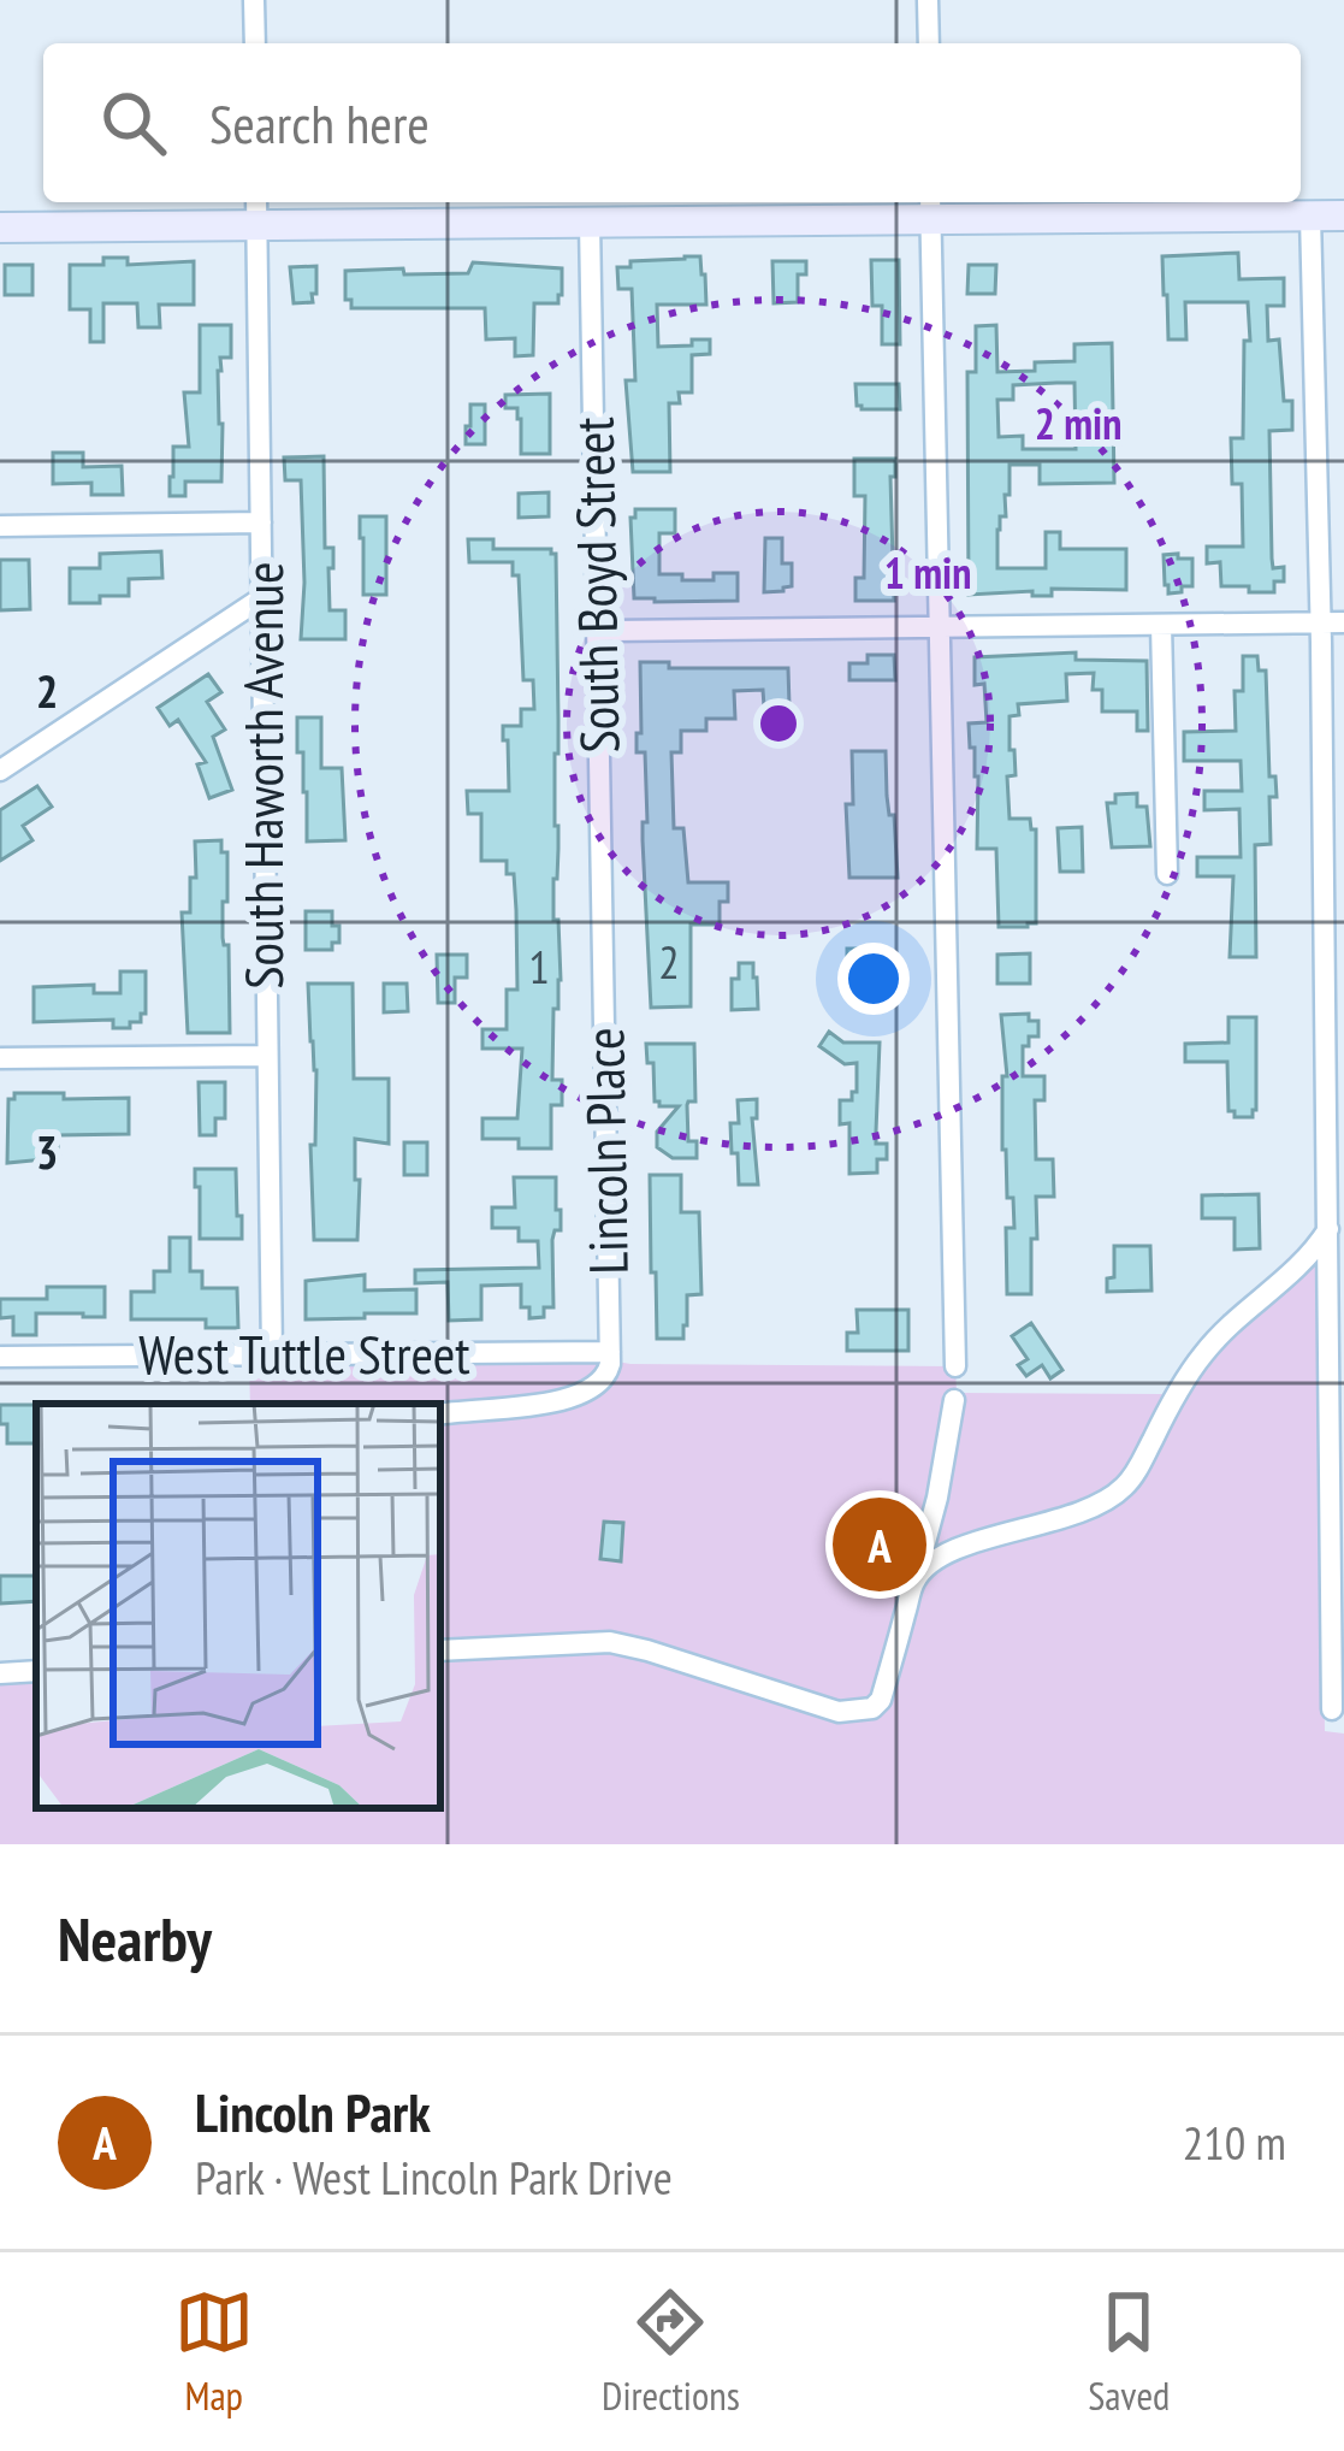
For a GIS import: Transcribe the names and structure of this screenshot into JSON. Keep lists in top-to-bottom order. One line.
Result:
{"streets":{"street":["South Boyd Street","South Haworth Avenue","Lincoln Place","West Tuttle Street"]},"crossings":[["South Boyd Street","Lincoln Place"],["South Haworth Avenue","West Tuttle Street"],["Lincoln Place","West Tuttle Street"]],"house_numbers":["2","1"],"page":{"search":"Search here","pins":"A","heading":"Nearby","list":[{"mark":"A","name":"Lincoln Park","note":"Park · West Lincoln Park Drive","value":"210 m"}],"nav":["Map","Directions","Saved"]},"grid":{"rows":["2","3"]},"rings":["2 min","1 min"]}
